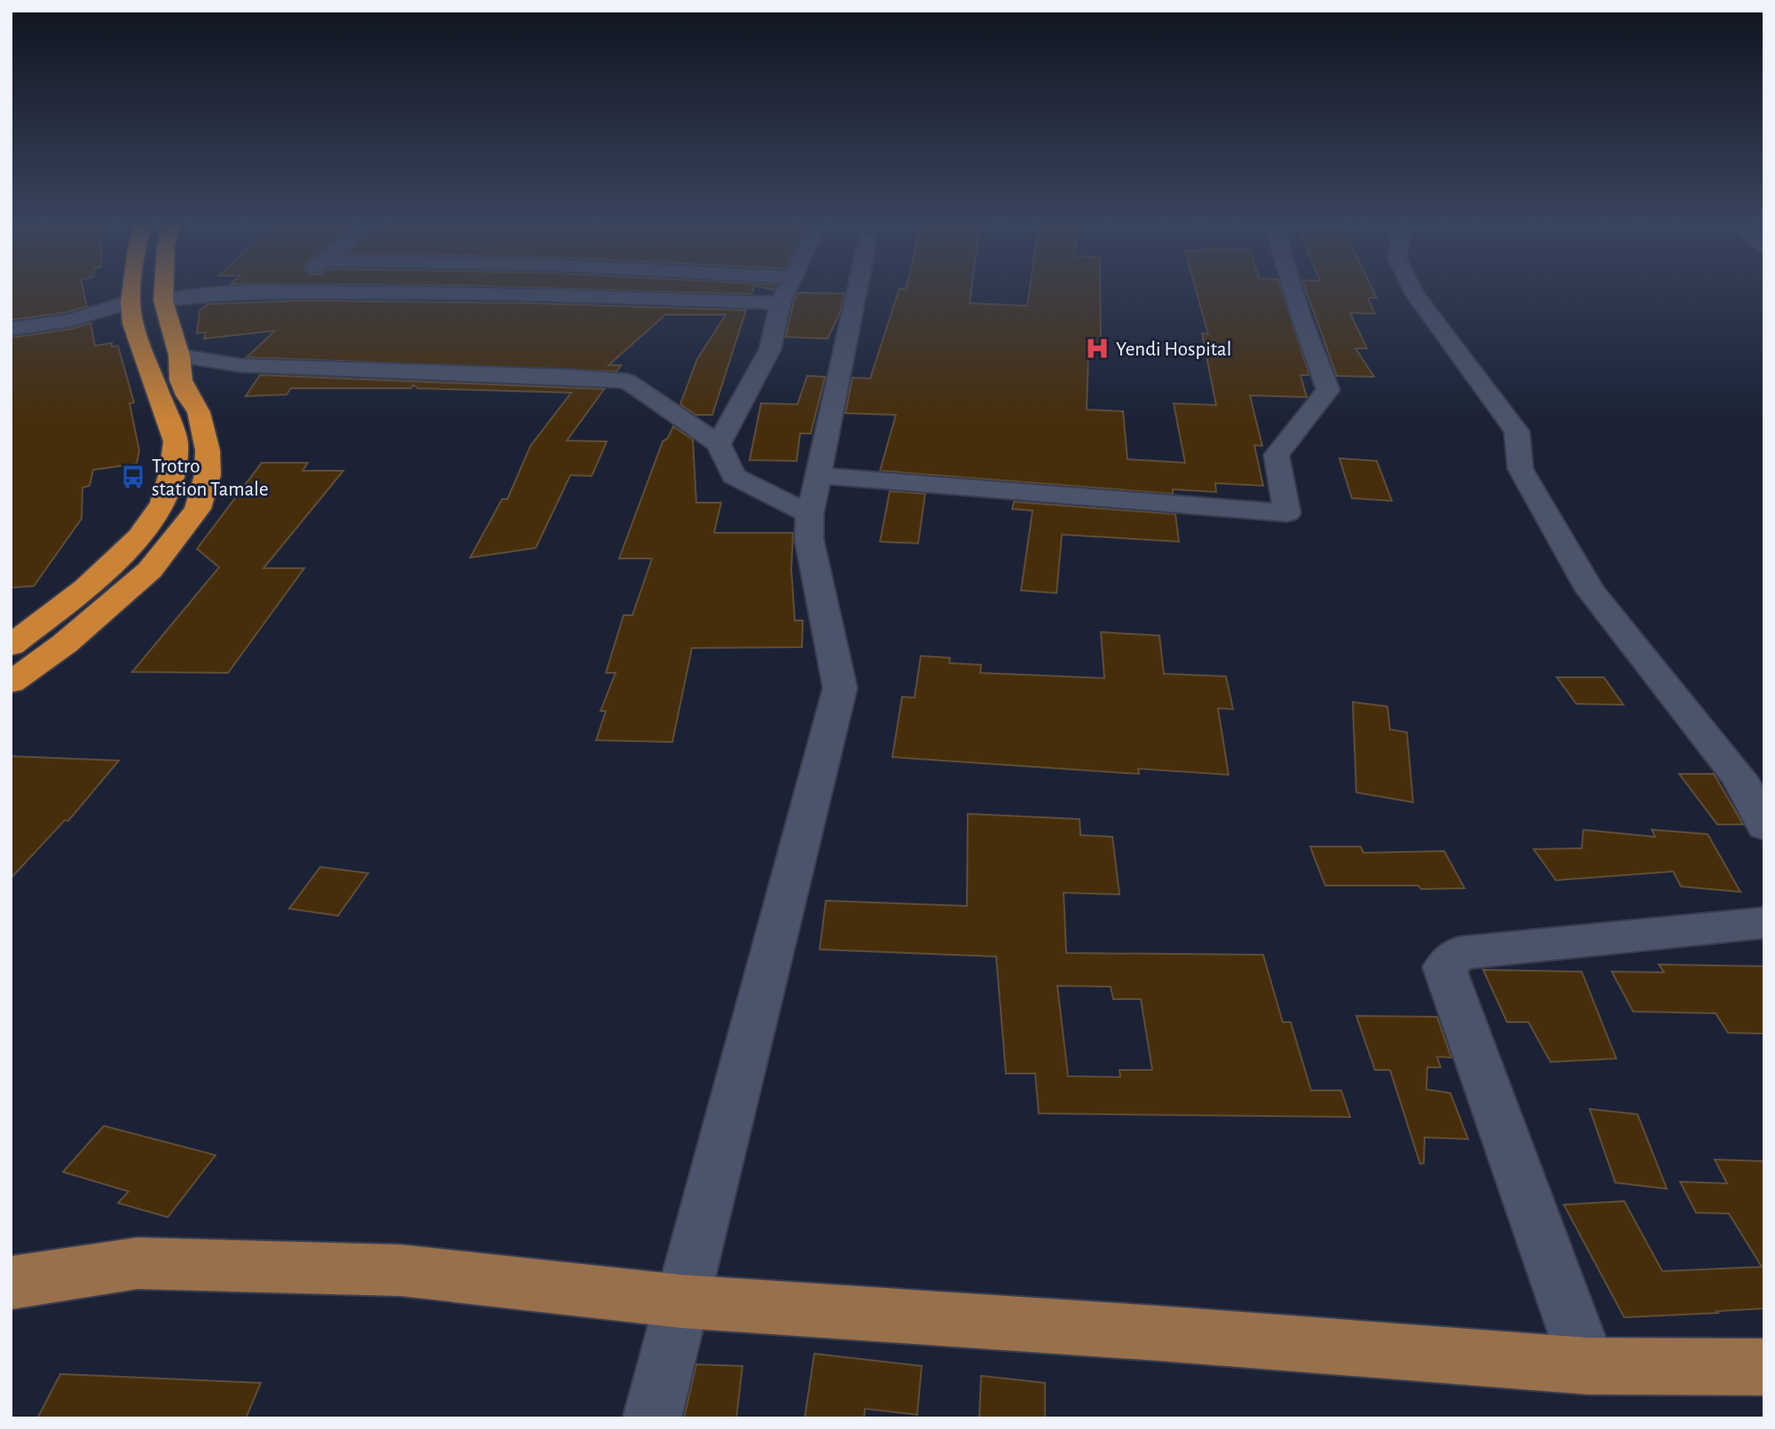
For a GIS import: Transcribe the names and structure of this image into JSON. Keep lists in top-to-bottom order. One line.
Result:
{"places":{"hospital":["Yendi Hospital"],"bus stop":["Trotro station Tamale"]}}
